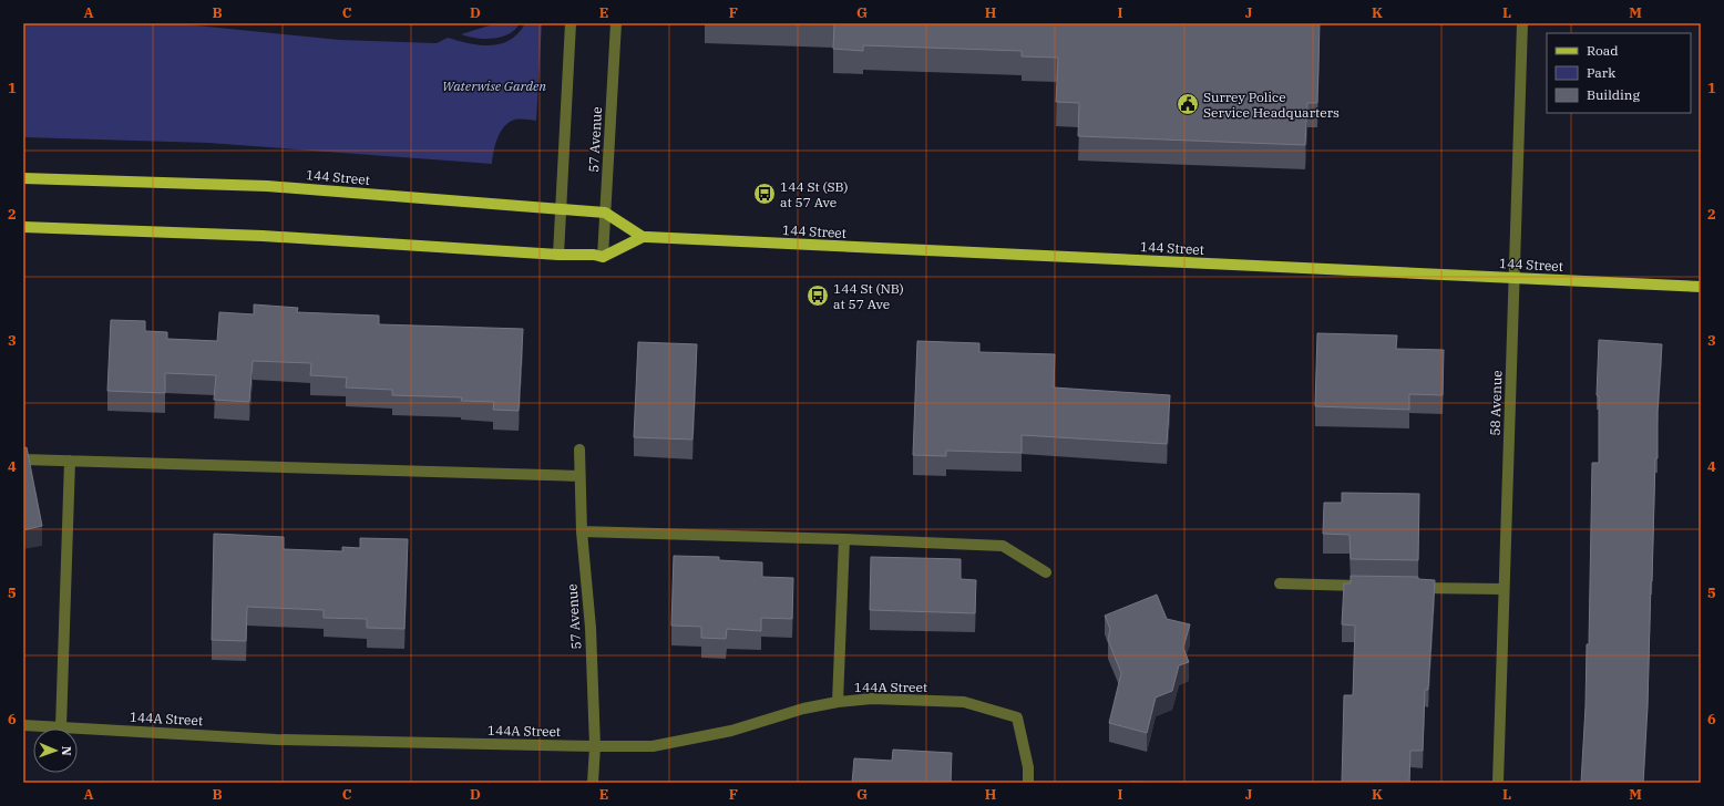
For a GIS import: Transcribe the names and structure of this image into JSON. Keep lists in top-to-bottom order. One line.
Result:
{"streets":{"main road":["144 Street"],"street":["57 Avenue","58 Avenue","144A Street"]},"crossings":[["57 Avenue","144 Street"],["57 Avenue","144A Street"],["144 Street","58 Avenue"]],"parks":["Waterwise Garden"],"places":{"public building":["Surrey Police Service Headquarters"],"bus stop":["144 St (SB) at 57 Ave","144 St (NB) at 57 Ave"]},"legend":["Road","Park","Building"],"north":"right","grid":{"columns":["A","B","C","D","E","F","G","H","I","J","K","L","M"],"rows":["1","2","3","4","5","6"]}}
